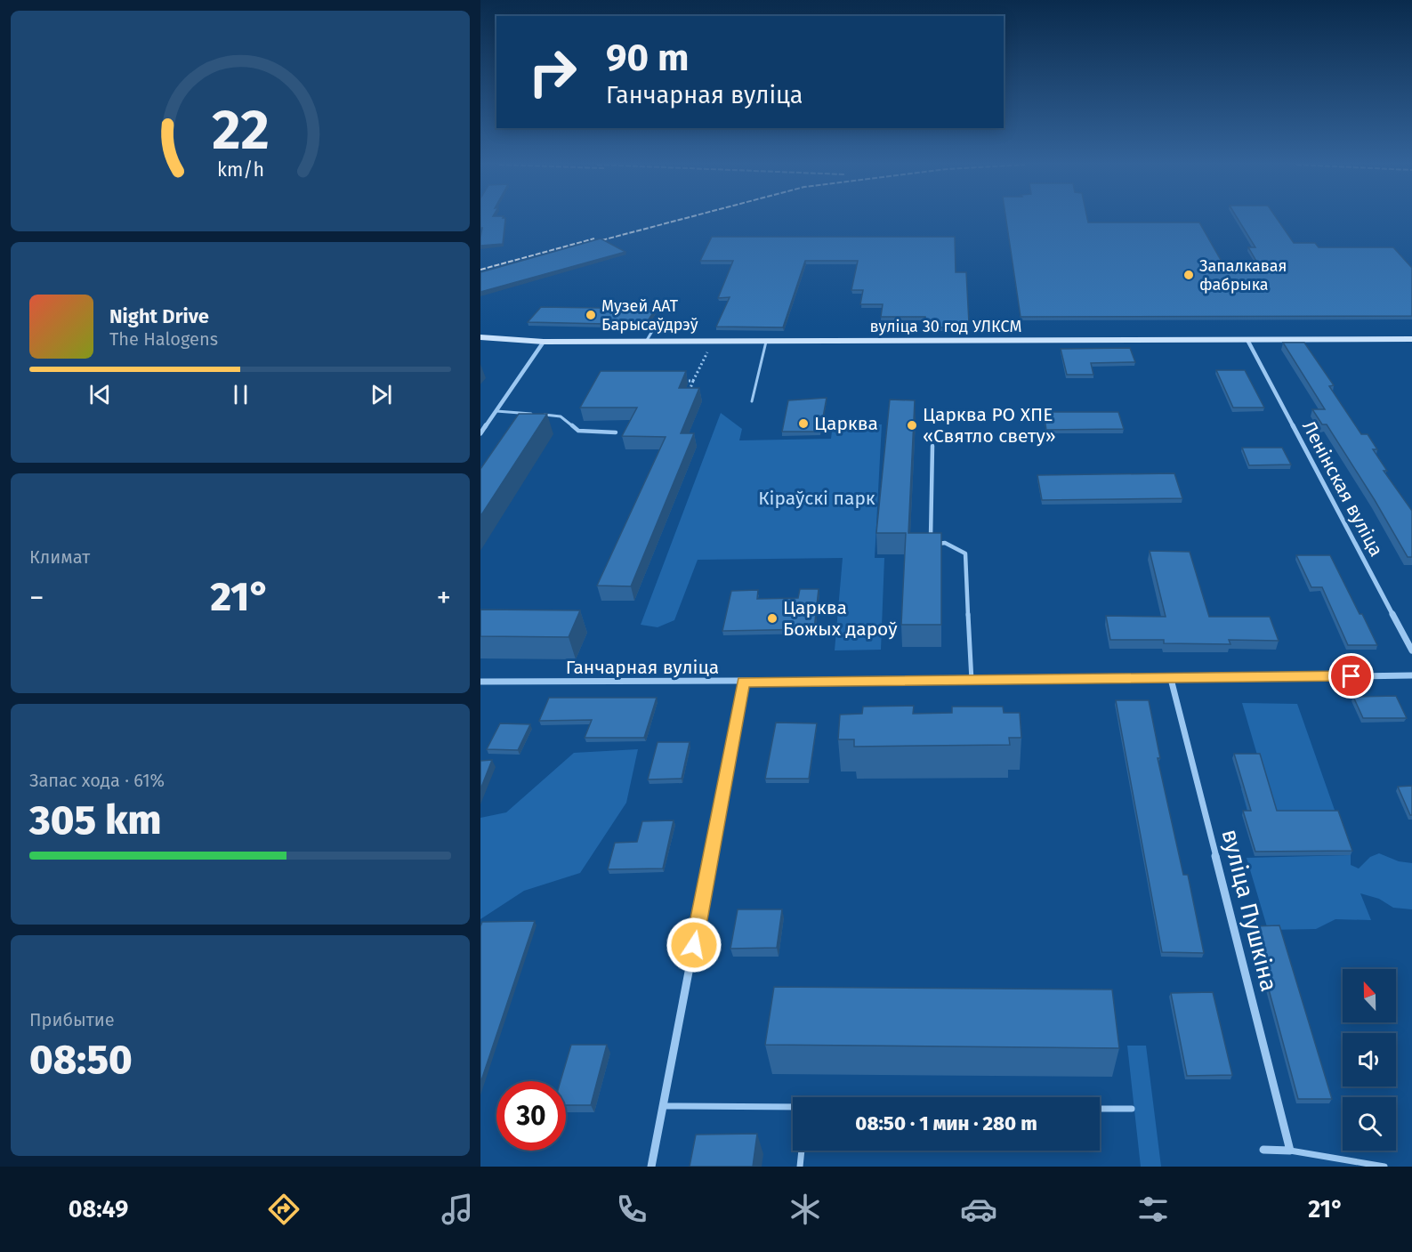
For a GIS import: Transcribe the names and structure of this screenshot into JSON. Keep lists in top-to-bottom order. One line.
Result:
{"streets":{"main road":["вуліца 30 год УЛКСМ"],"street":["Ленінская вуліца","Ганчарная вуліца","вуліца Пушкіна"]},"crossings":[["вуліца 30 год УЛКСМ","Ленінская вуліца"],["Ганчарная вуліца","вуліца Пушкіна"]],"parks":["Кіраўскі парк"],"places":["Запалкавая фабрыка","Музей ААТ Барысаўдрэў","Царква","Царква РО ХПЕ «Святло свету»","Царква Божых дароў"],"north":"top","page":{"turn":["90 m","Ганчарная вуліца"],"song":["Night Drive","The Halogens"],"tile":["Климат",["Запас хода · 61%","305 km"],["Прибытие","08:50"]],"heat":["−","21°","+"],"limit":"30","trip":"08:50 · 1 мин · 280 m","tabs":["08:49","21°"],"gauge":["22","km/h"]}}
